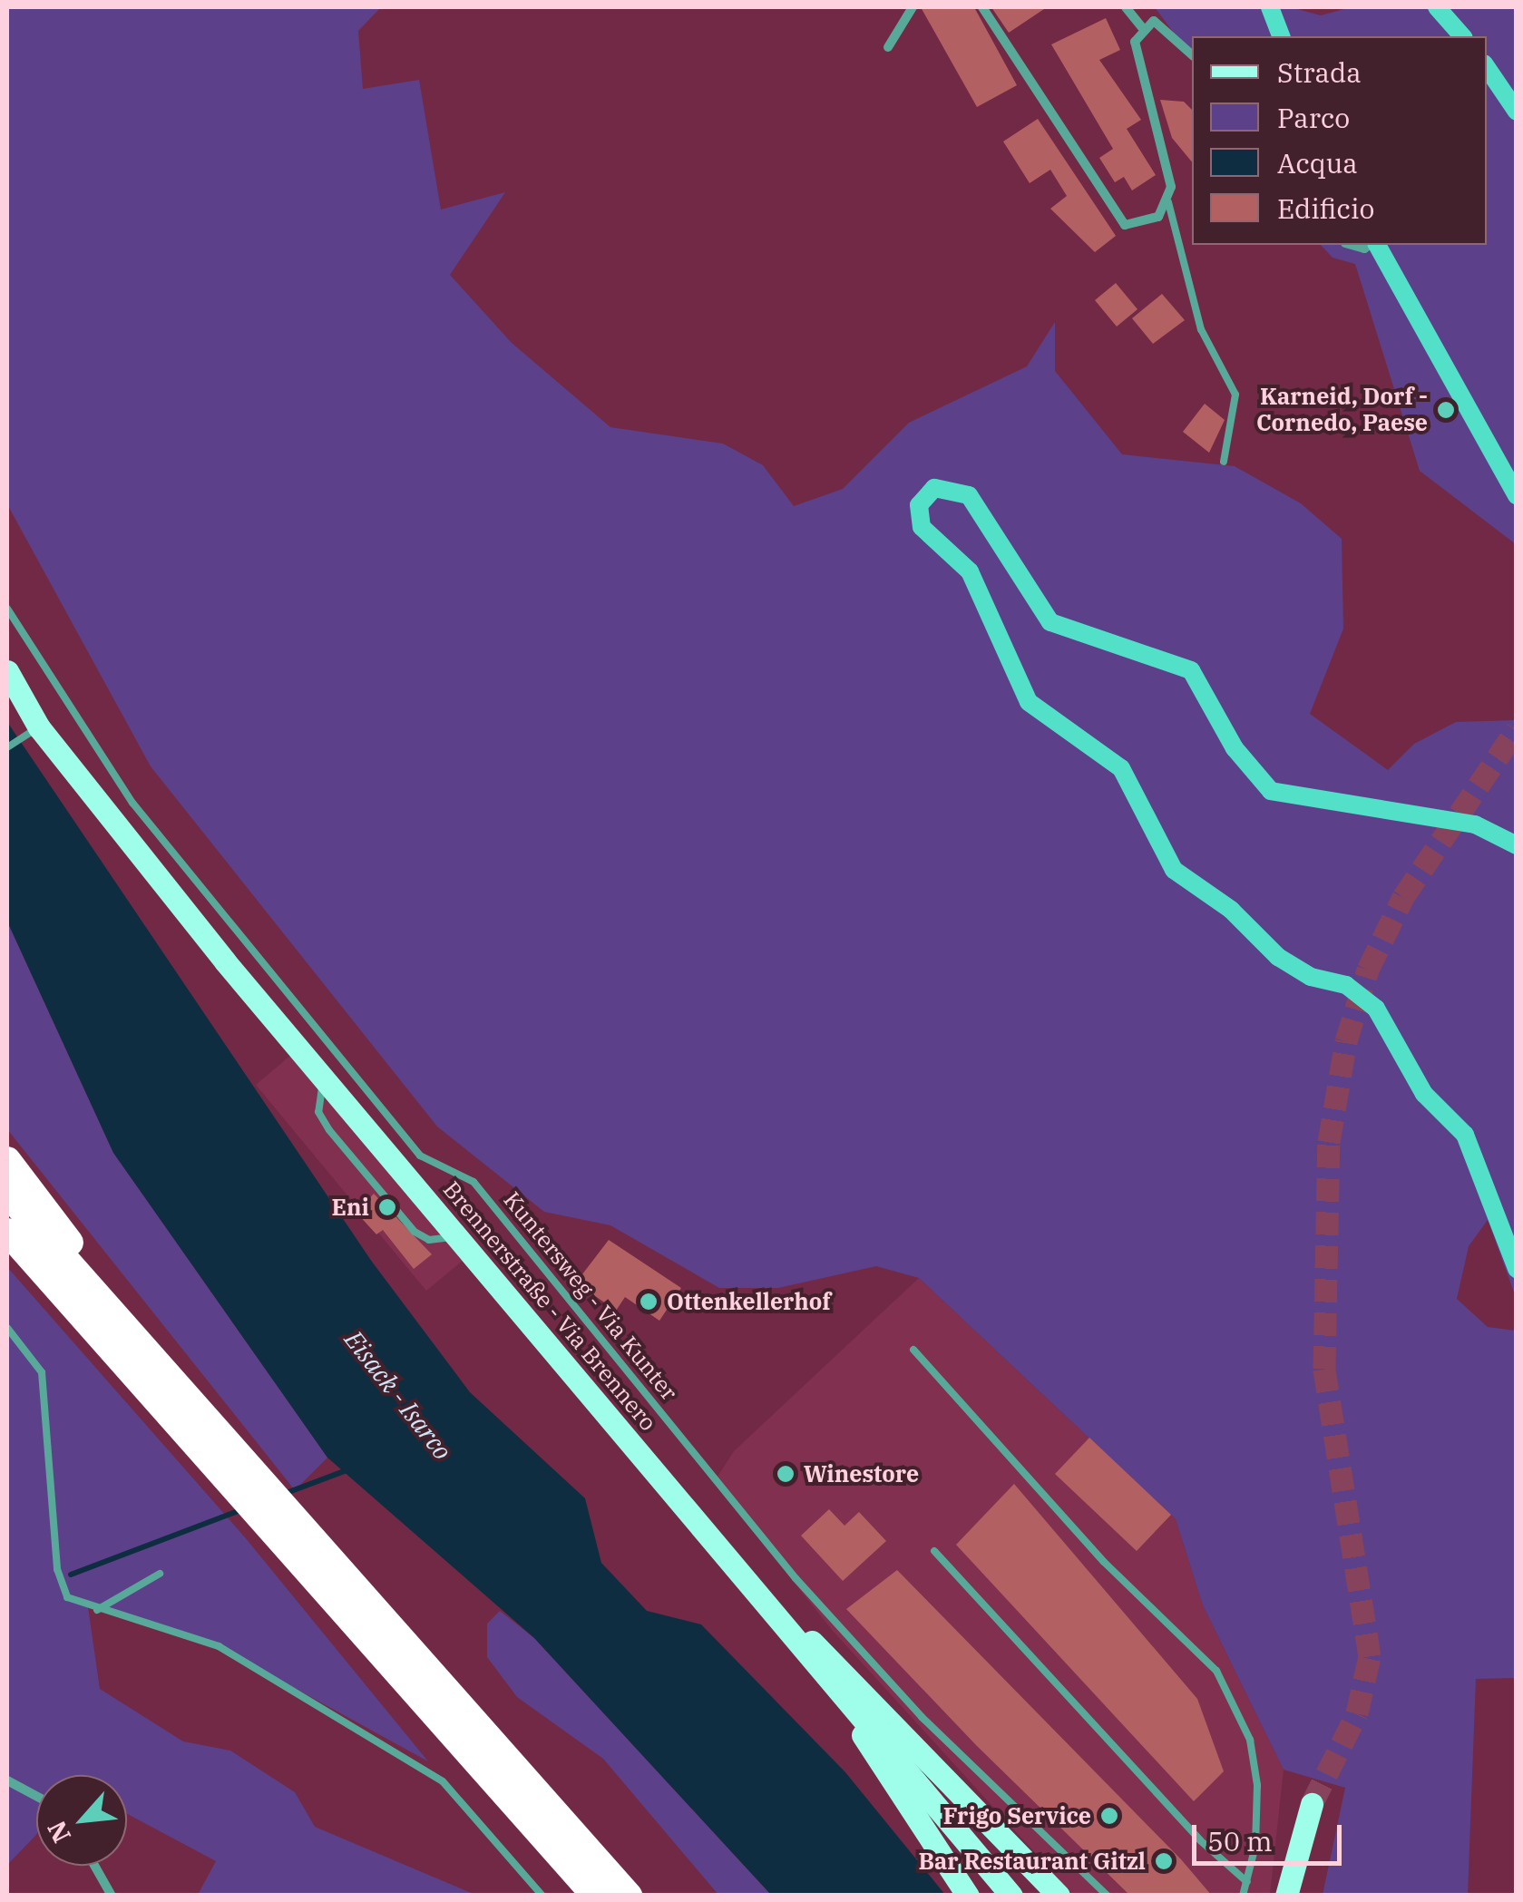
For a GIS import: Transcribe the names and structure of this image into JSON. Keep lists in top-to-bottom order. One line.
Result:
{"streets":{"main road":["Brennerstraße - Via Brennero"],"lane":["Kuntersweg - Via Kunter"]},"water":["Eisack - Isarco"],"places":["Karneid, Dorf - Cornedo, Paese","Eni","Ottenkellerhof","Winestore","Frigo Service","Bar Restaurant Gitzl"],"legend":["Strada","Parco","Acqua","Edificio"],"scale_bar":"50 m","north":"bottom left"}
